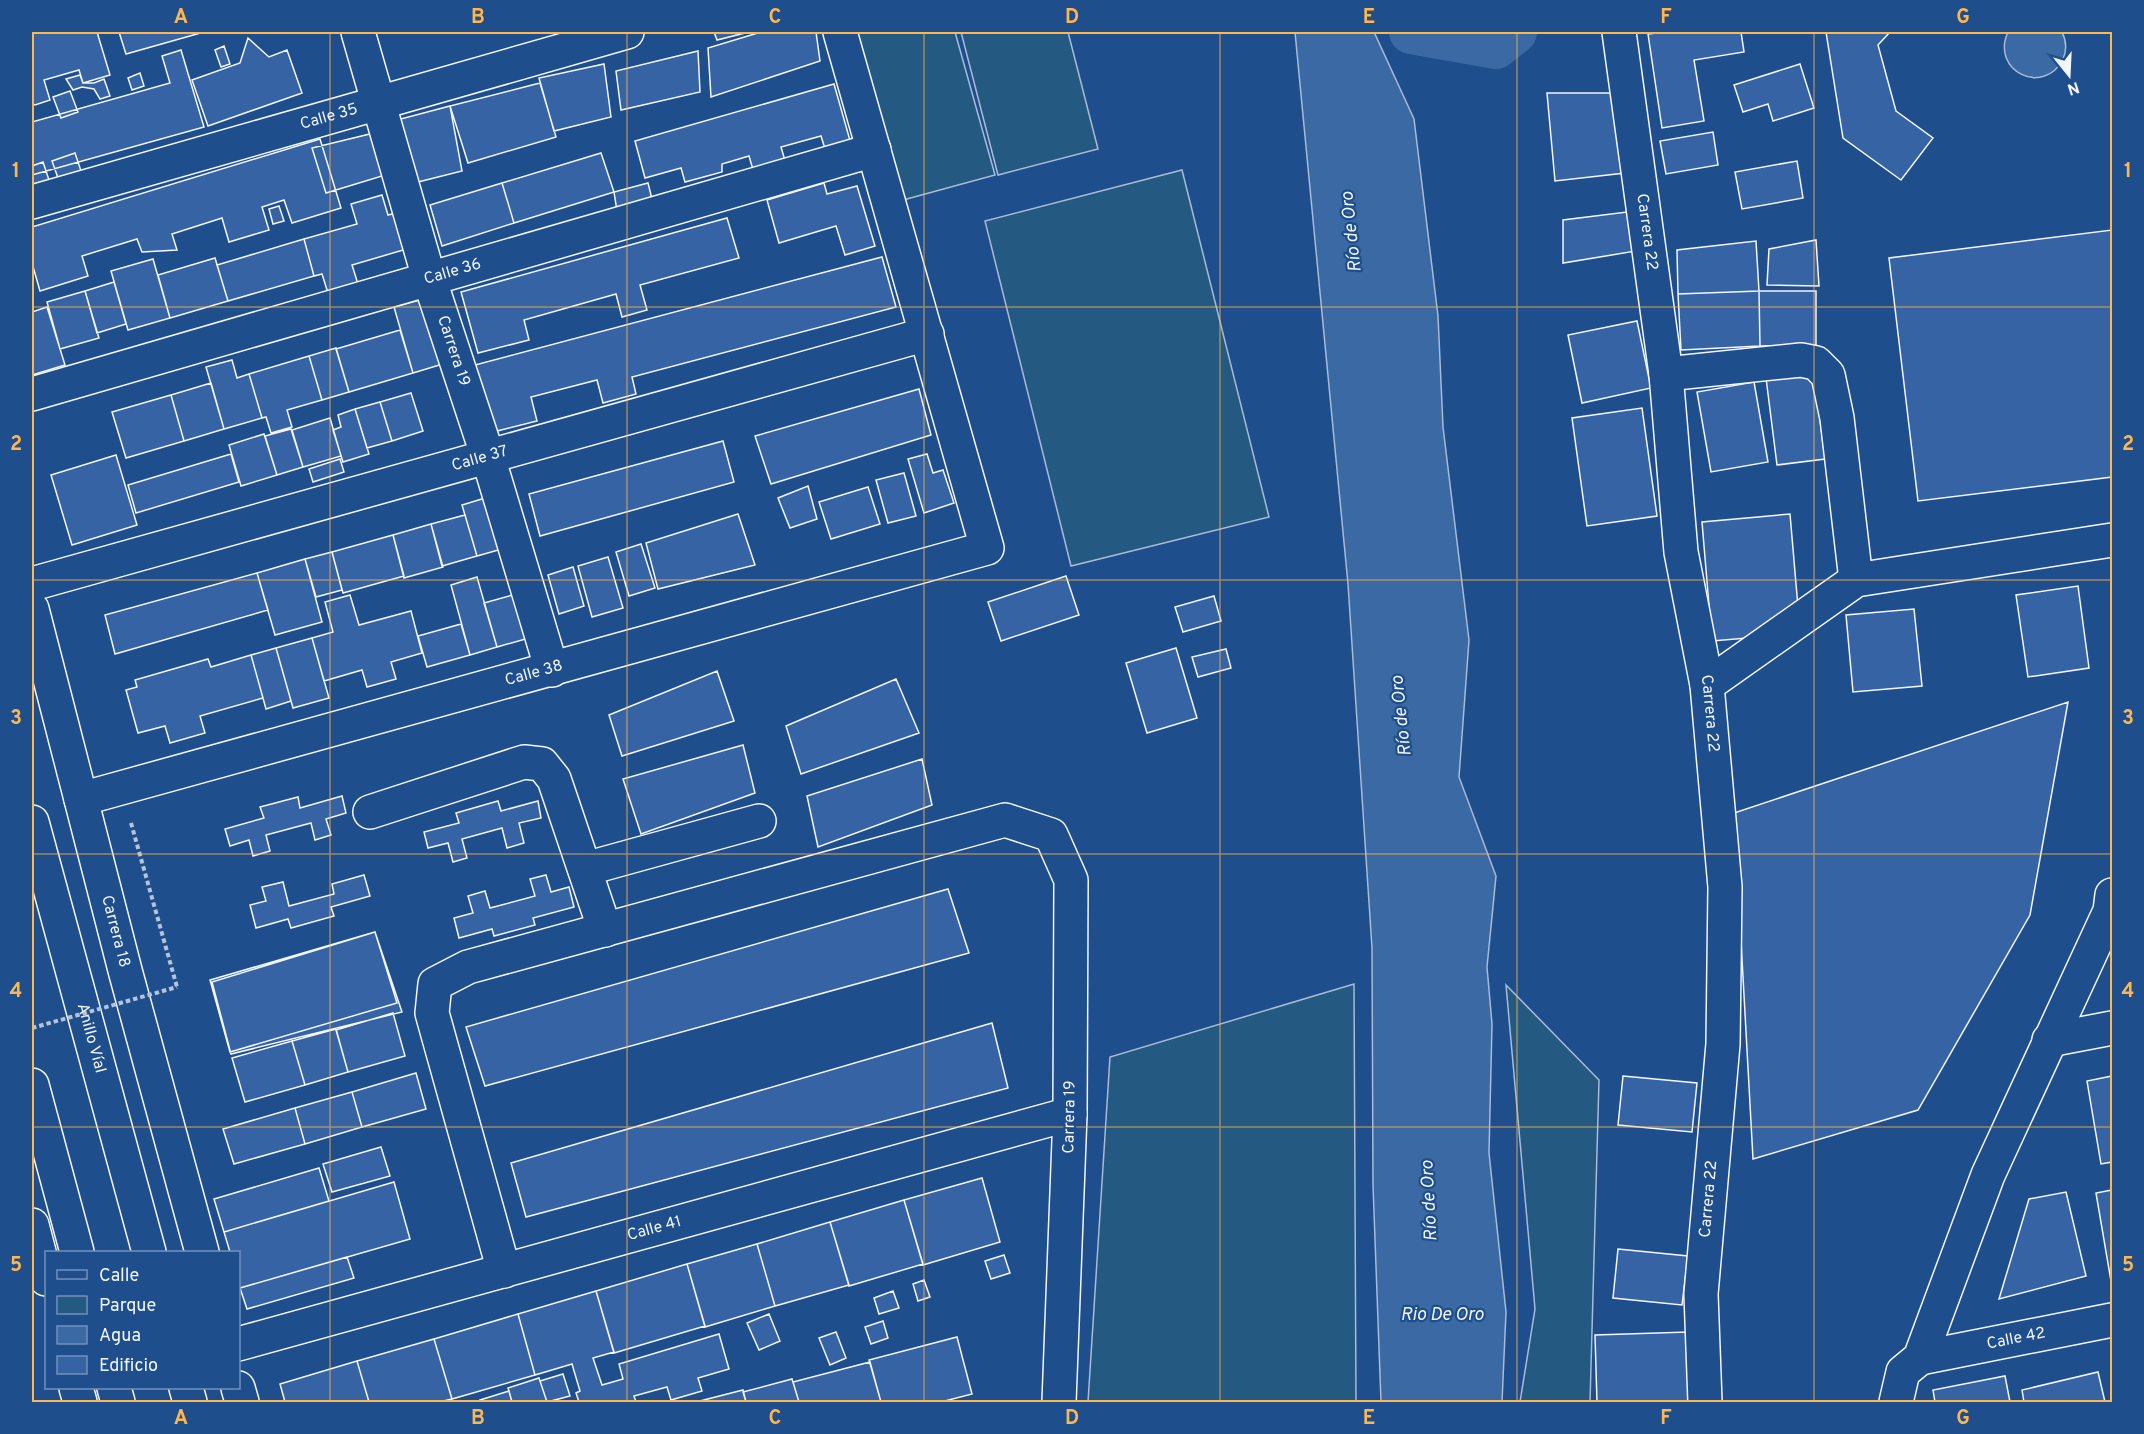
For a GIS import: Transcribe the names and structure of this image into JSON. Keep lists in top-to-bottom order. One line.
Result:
{"streets":{"main road":["Calle 35","Carrera 22","Calle 36","Carrera 19","Calle 37","Calle 38","Carrera 18","Anillo Víal","Calle 41","Calle 42"]},"crossings":[["Calle 35","Carrera 19"],["Calle 36","Carrera 19"],["Carrera 19","Calle 37"],["Carrera 19","Calle 38"],["Carrera 19","Calle 41"],["Calle 37","Calle 38"],["Calle 38","Carrera 18"]],"water":["Río de Oro","Rio De Oro"],"legend":["Calle","Parque","Agua","Edificio"],"north":"bottom","grid":{"columns":["A","B","C","D","E","F","G"],"rows":["1","2","3","4","5"]}}
